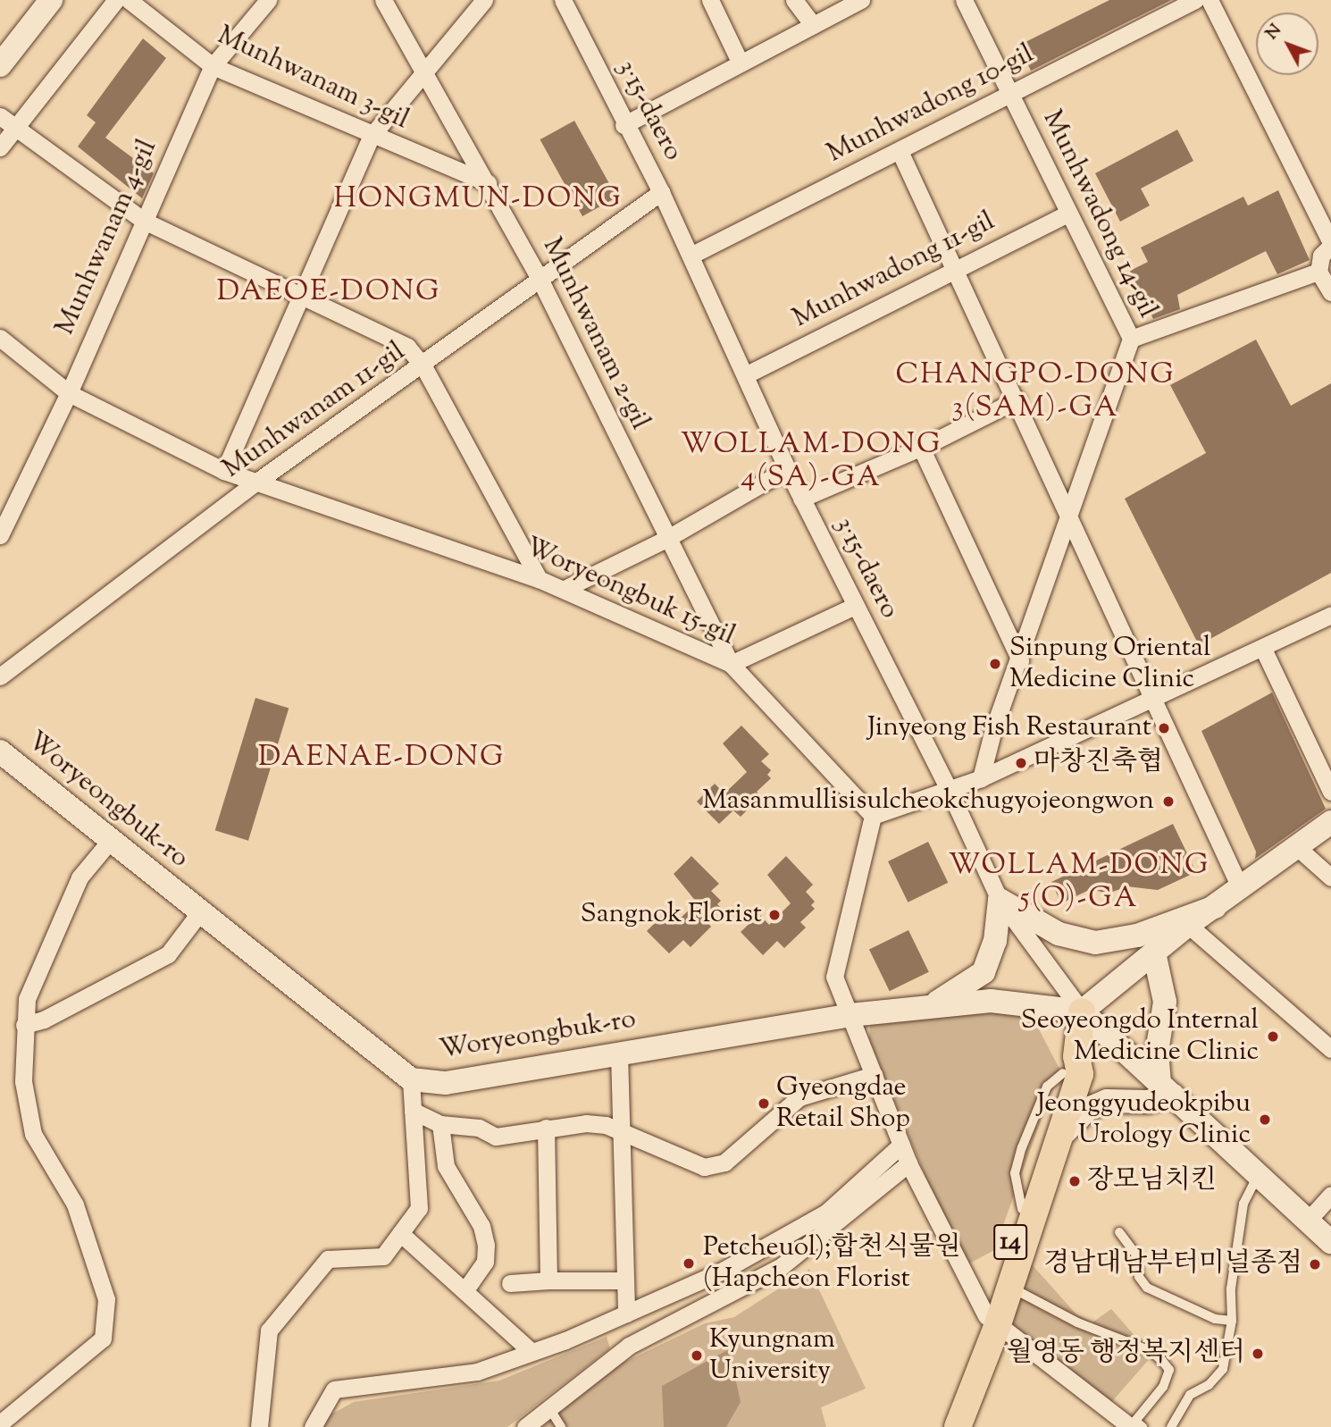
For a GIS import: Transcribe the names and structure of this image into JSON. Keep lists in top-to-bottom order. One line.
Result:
{"streets":{"main road":["Woryeongbuk-ro","14"],"street":["Munhwanam 3-gil","Munhwadong 10-gil","3·15-daero","Munhwadong 14-gil","Munhwanam 4-gil","Munhwadong 11-gil","Munhwanam 2-gil","Munhwanam 11-gil","Woryeongbuk 15-gil"]},"crossings":[["Munhwanam 3-gil","Munhwanam 4-gil"],["Munhwanam 3-gil","Munhwanam 2-gil"],["Munhwadong 10-gil","3·15-daero"],["Munhwadong 10-gil","Munhwadong 14-gil"],["3·15-daero","Munhwadong 11-gil"],["3·15-daero","Munhwanam 11-gil"],["3·15-daero","Woryeongbuk-ro"],["3·15-daero","14"],["Munhwadong 14-gil","Munhwadong 11-gil"],["Munhwanam 4-gil","Woryeongbuk 15-gil"],["Munhwanam 2-gil","Munhwanam 11-gil"],["Munhwanam 2-gil","Woryeongbuk 15-gil"],["Munhwanam 11-gil","Woryeongbuk 15-gil"],["Woryeongbuk-ro","14"]],"districts":["HONGMUN-DONG","DAEOE-DONG","CHANGPO-DONG 3(SAM)-GA","WOLLAM-DONG 4(SA)-GA","DAENAE-DONG","WOLLAM-DONG 5(O)-GA"],"places":["Sinpung Oriental Medicine Clinic","Jinyeong Fish Restaurant","마창진축협","Masanmullisisulcheokchugyojeongwon","Sangnok Florist","Seoyeongdo Internal Medicine Clinic","Gyeongdae Retail Shop","Jeonggyudeokpibu Urology Clinic","장모님치킨","Petcheuol);합천식물원 (Hapcheon Florist","경남대남부터미널종점","월영동 행정복지센터","Kyungnam University"],"north":"top left"}
